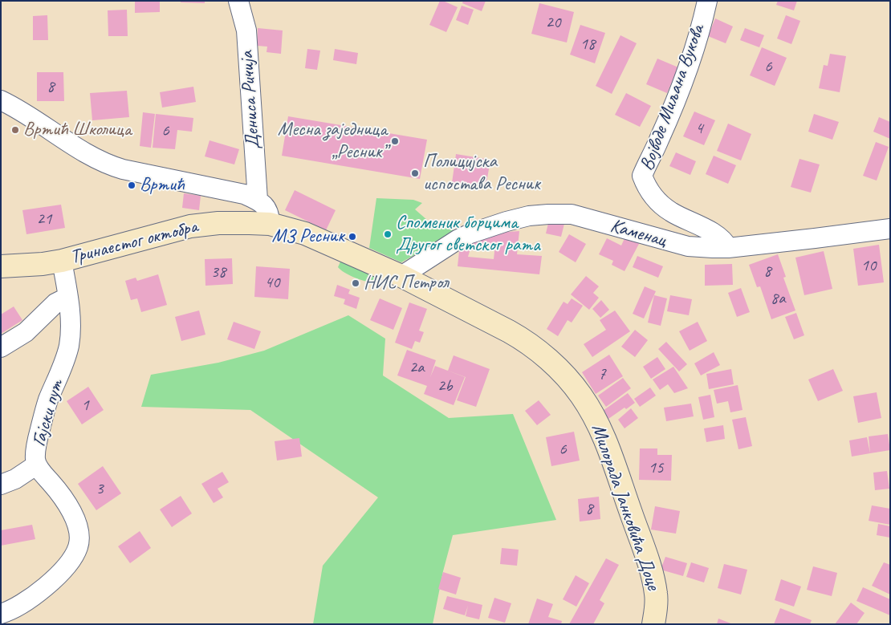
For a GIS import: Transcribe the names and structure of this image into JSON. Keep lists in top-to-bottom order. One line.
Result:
{"streets":{"street":["Војводе Миљана Вукова","Дениса Ричија","Каменац","Тринаестог октобра","Гајски пут","Милорада Јанковића Доце"]},"crossings":[["Војводе Миљана Вукова","Каменац"],["Каменац","Тринаестог октобра"],["Каменац","Милорада Јанковића Доце"],["Тринаестог октобра","Гајски пут"],["Тринаестог октобра","Милорада Јанковића Доце"]],"places":["Вртић Школица","Месна заједница „Ресник”","Полицијска испостава Ресник","Вртић","Споменик борцима Другог светског рата","МЗ Ресник","НИС Петрол"],"house_numbers":["20","18","6","8","4","6","21","10","8","38","40","8a","2a","7","2b","1","6","15","3","8"]}
